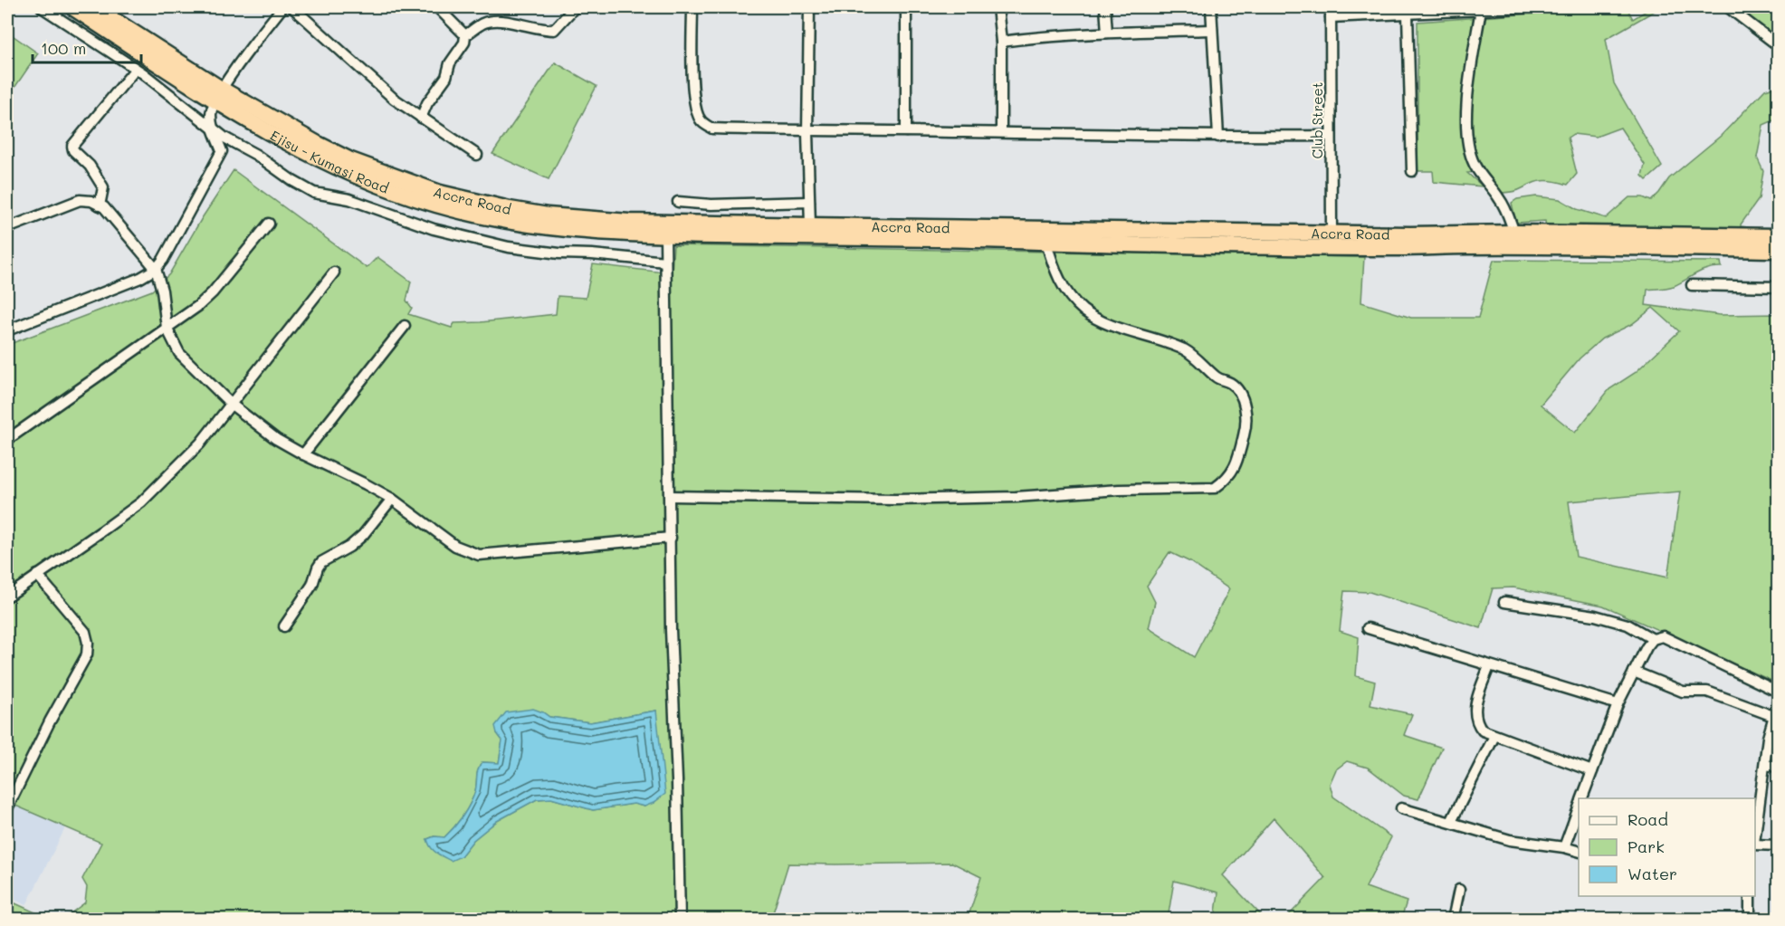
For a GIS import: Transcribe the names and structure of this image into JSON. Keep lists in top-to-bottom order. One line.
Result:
{"streets":{"highway":["Ejisu - Kumasi Road","Accra Road"],"street":["Club Street"]},"crossings":[["Club Street","Accra Road"],["Ejisu - Kumasi Road","Accra Road"]],"legend":["Road","Park","Water"],"scale_bar":"100 m"}
